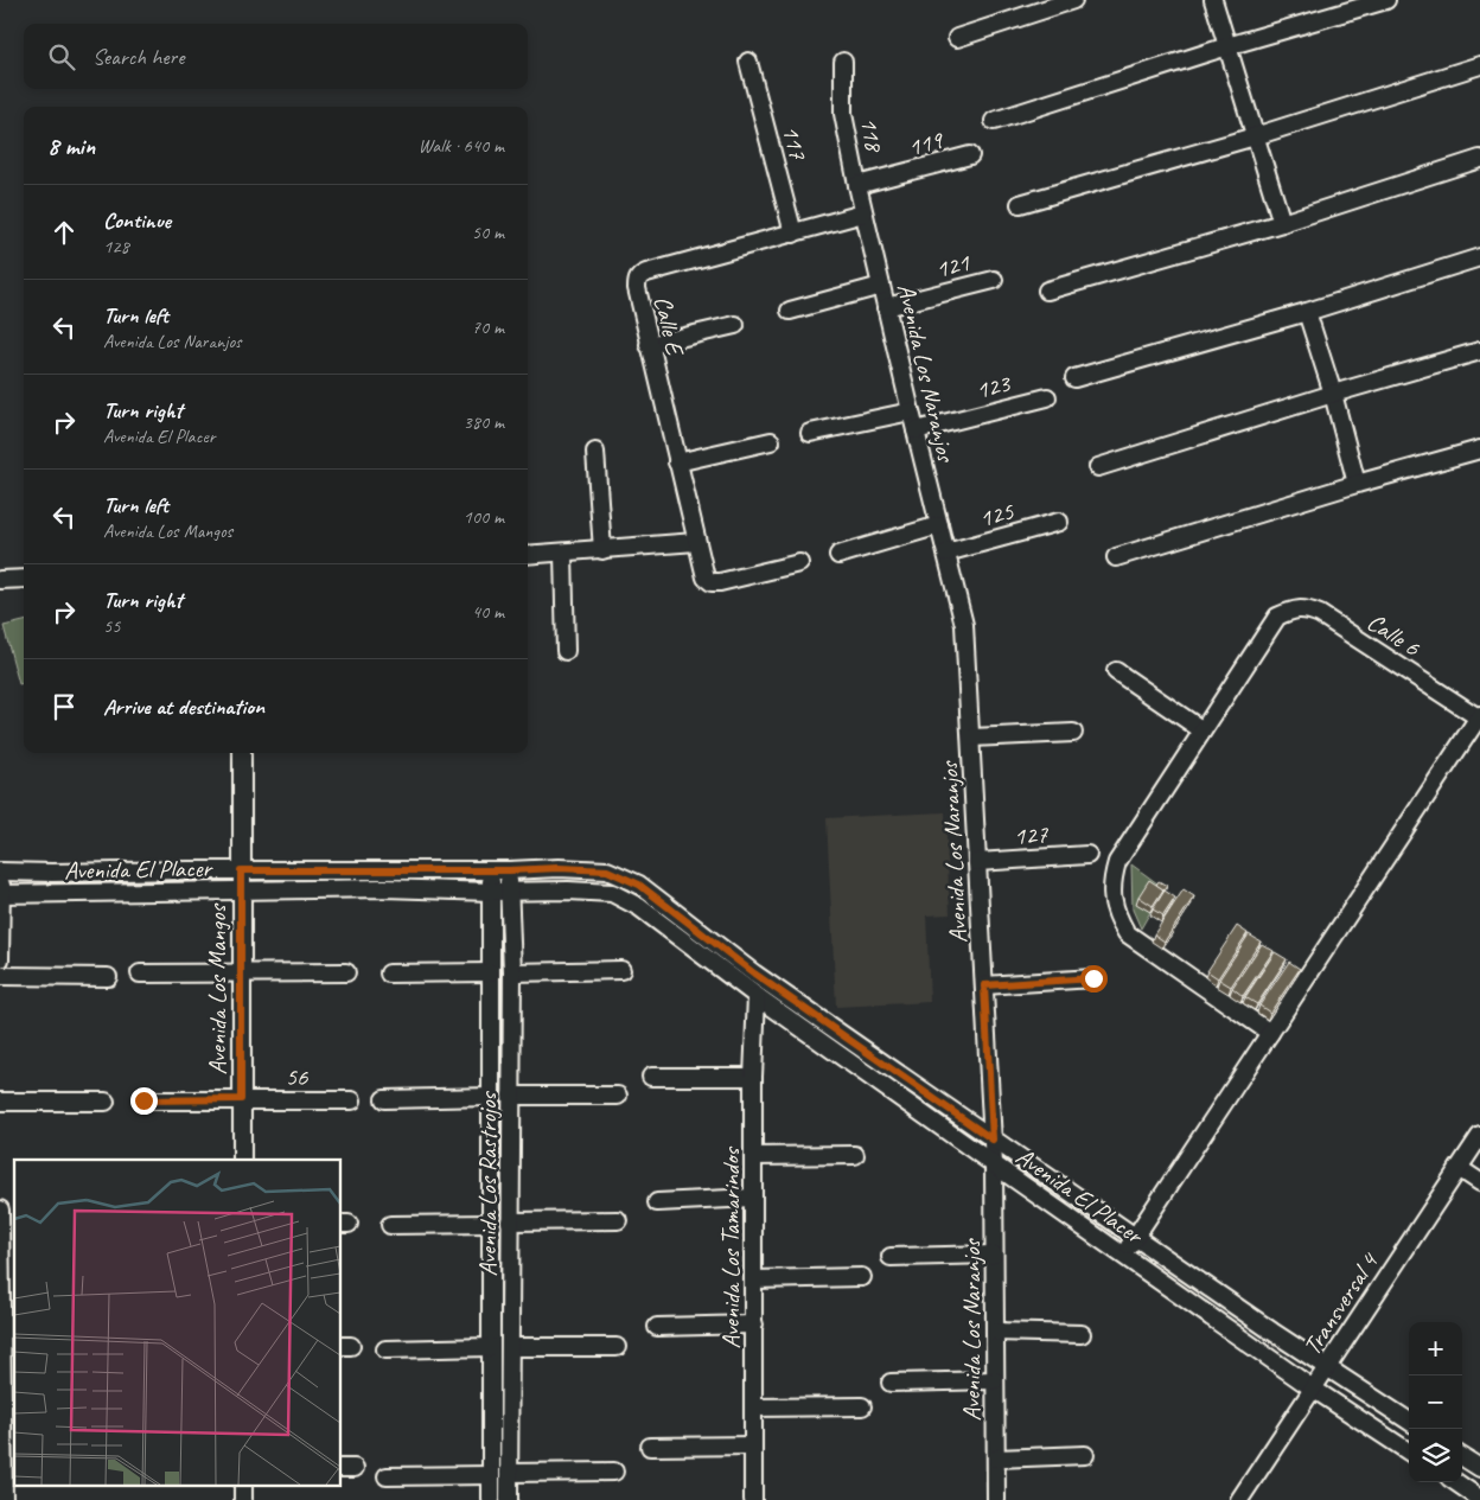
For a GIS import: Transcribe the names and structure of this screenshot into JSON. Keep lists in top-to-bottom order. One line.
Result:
{"streets":{"street":["118","117","119","121","Calle E","Avenida Los Naranjos","123","125","Calle 6","127","Avenida El Placer","Avenida Los Mangos","56","Avenida Los Rastrojos","Avenida Los Tamarindos","Transversal 4"]},"crossings":[["118","119"],["118","Calle E"],["118","Avenida Los Naranjos"],["117","Calle E"],["121","Avenida Los Naranjos"],["Calle E","Avenida Los Naranjos"],["Avenida Los Naranjos","123"],["Avenida Los Naranjos","125"],["Avenida Los Naranjos","127"],["Avenida Los Naranjos","Avenida El Placer"],["Avenida El Placer","Avenida Los Mangos"],["Avenida El Placer","Avenida Los Rastrojos"],["Avenida El Placer","Avenida Los Tamarindos"],["Avenida El Placer","Transversal 4"],["Avenida Los Mangos","56"]],"page":{"search":"Search here","heading":["8 min","Walk · 640 m"],"list":[["Continue","128","50 m"],["Turn left","Avenida Los Naranjos","70 m"],["Turn right","Avenida El Placer","380 m"],["Turn left","Avenida Los Mangos","100 m"],["Turn right","55","40 m"],"Arrive at destination"],"map_buttons":["+","−"]}}
